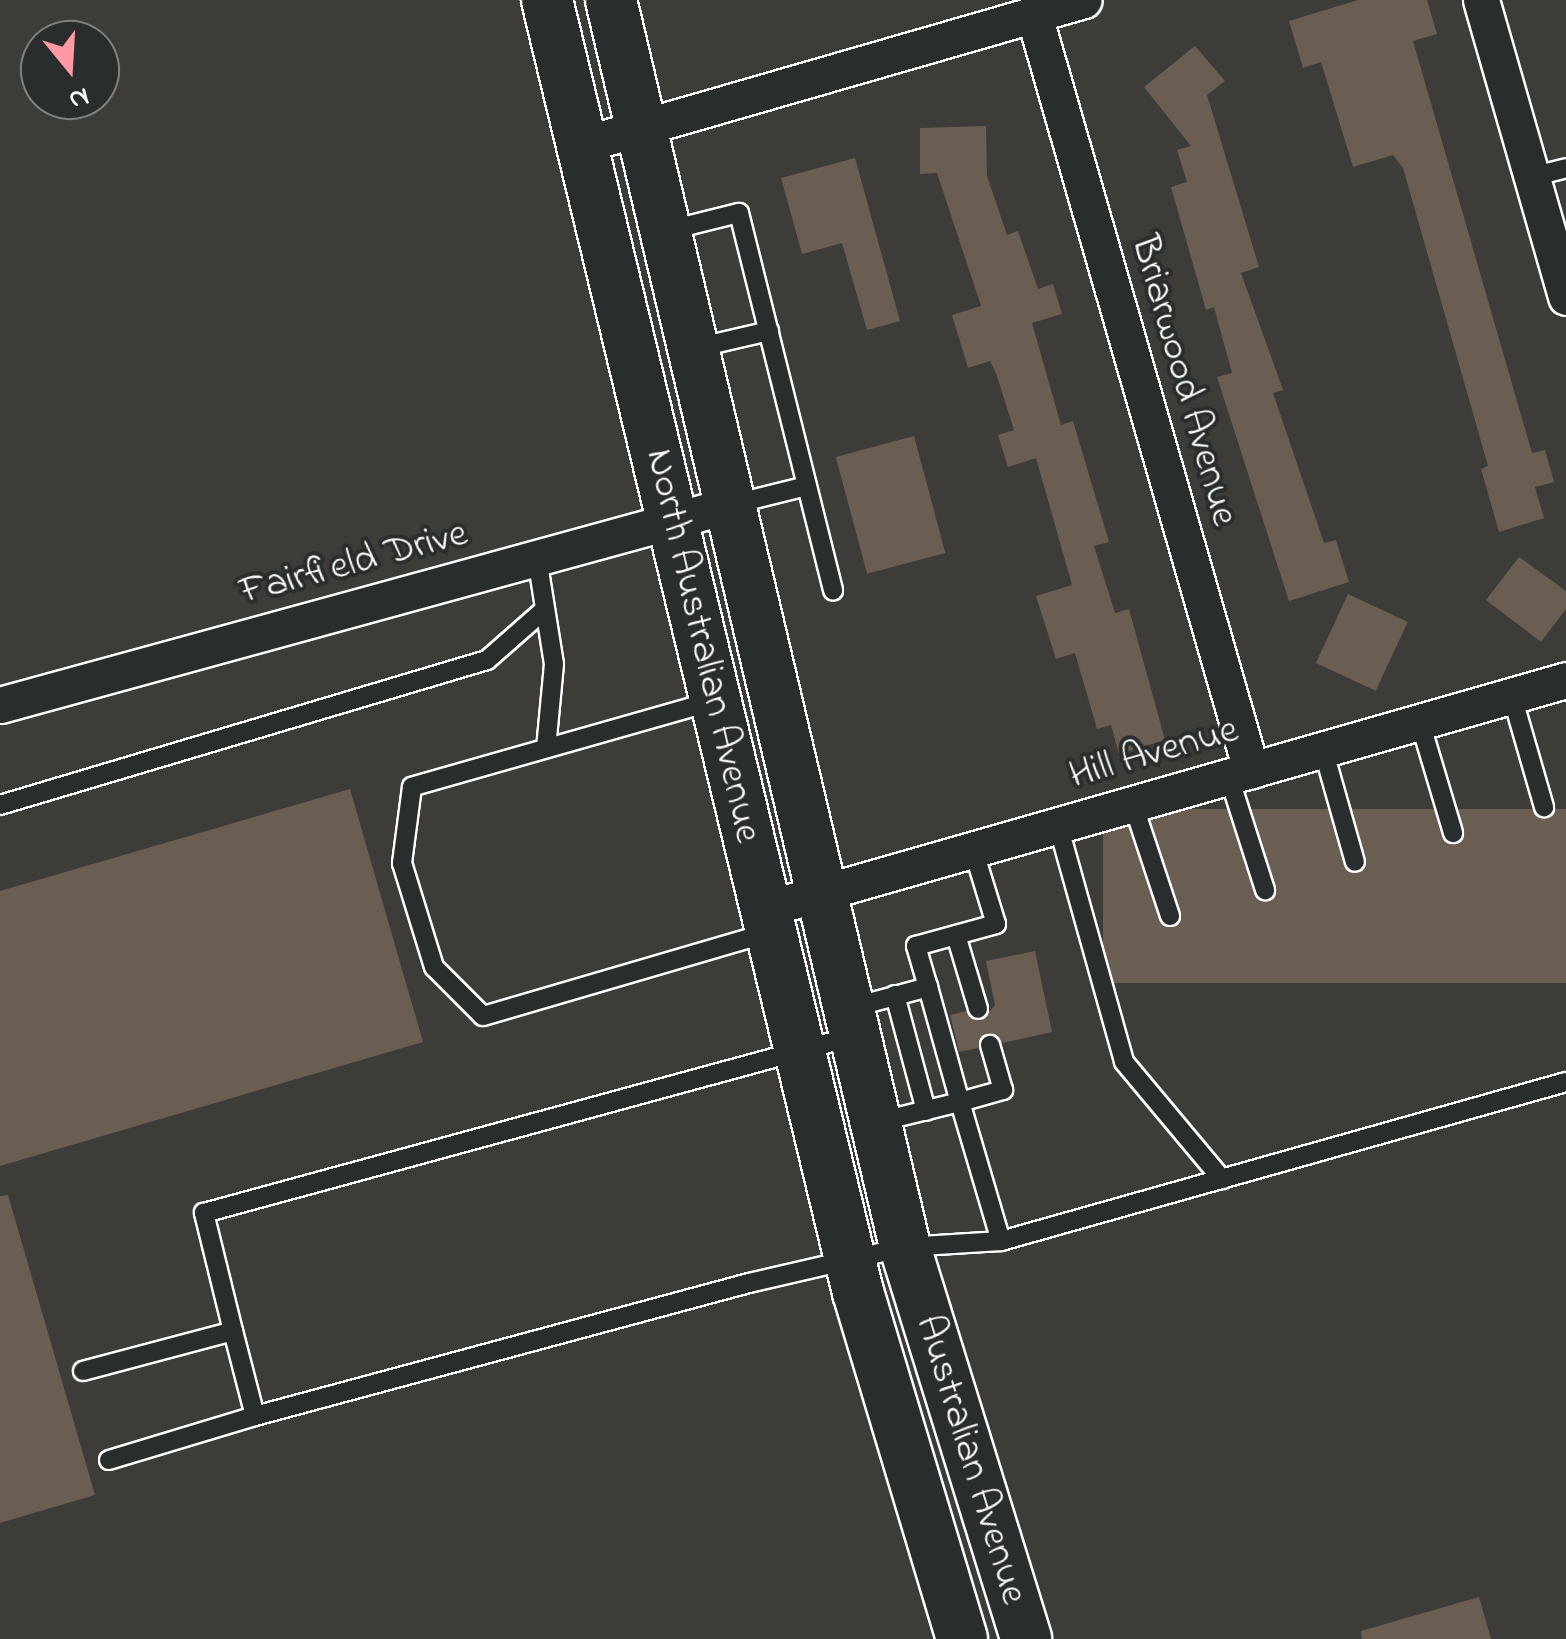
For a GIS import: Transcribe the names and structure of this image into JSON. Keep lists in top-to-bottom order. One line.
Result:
{"streets":{"main road":["North Australian Avenue","Australian Avenue"],"street":["Briarwood Avenue","Fairfield Drive","Hill Avenue"]},"crossings":[["Briarwood Avenue","Hill Avenue"],["Fairfield Drive","North Australian Avenue"],["North Australian Avenue","Hill Avenue"],["North Australian Avenue","Australian Avenue"]],"north":"bottom"}
